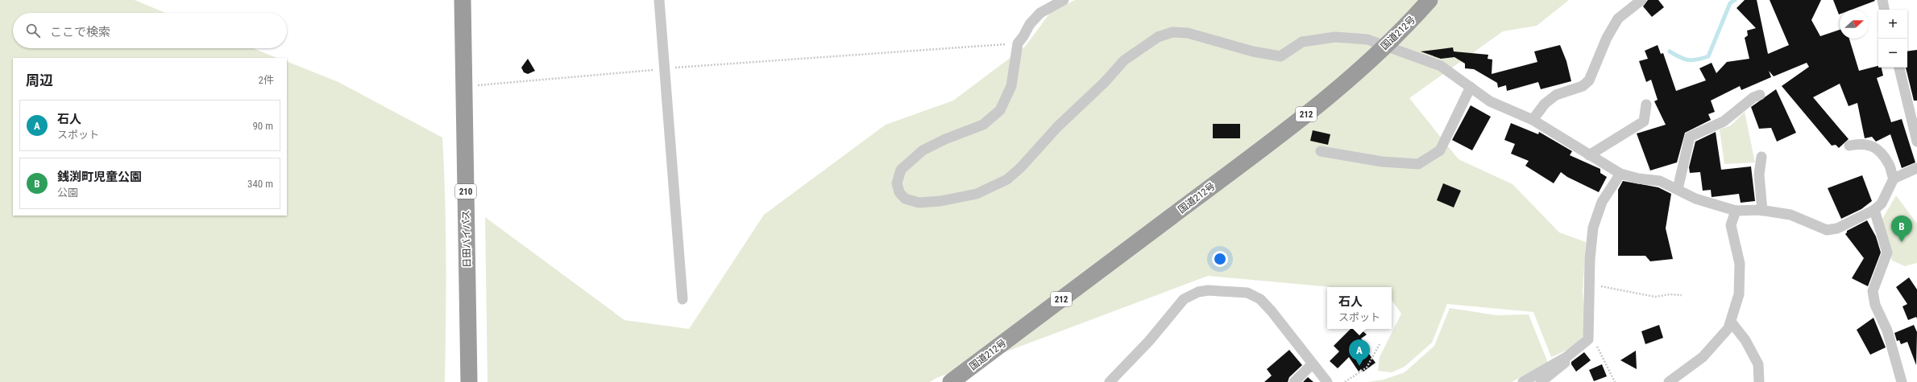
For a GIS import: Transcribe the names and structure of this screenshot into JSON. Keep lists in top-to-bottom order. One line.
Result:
{"streets":{"highway":["国道212号","212","210","日田バイパス"]},"north":"right","page":{"map_buttons":["+","−"],"search":"ここで検索","heading":["周辺","2件"],"list":[{"mark":"A","name":"石人","note":"スポット","value":"90 m"},{"mark":"B","name":"銭渕町児童公園","note":"公園","value":"340 m"}],"pins":["B","A"],"popup":["石人","スポット"]}}
